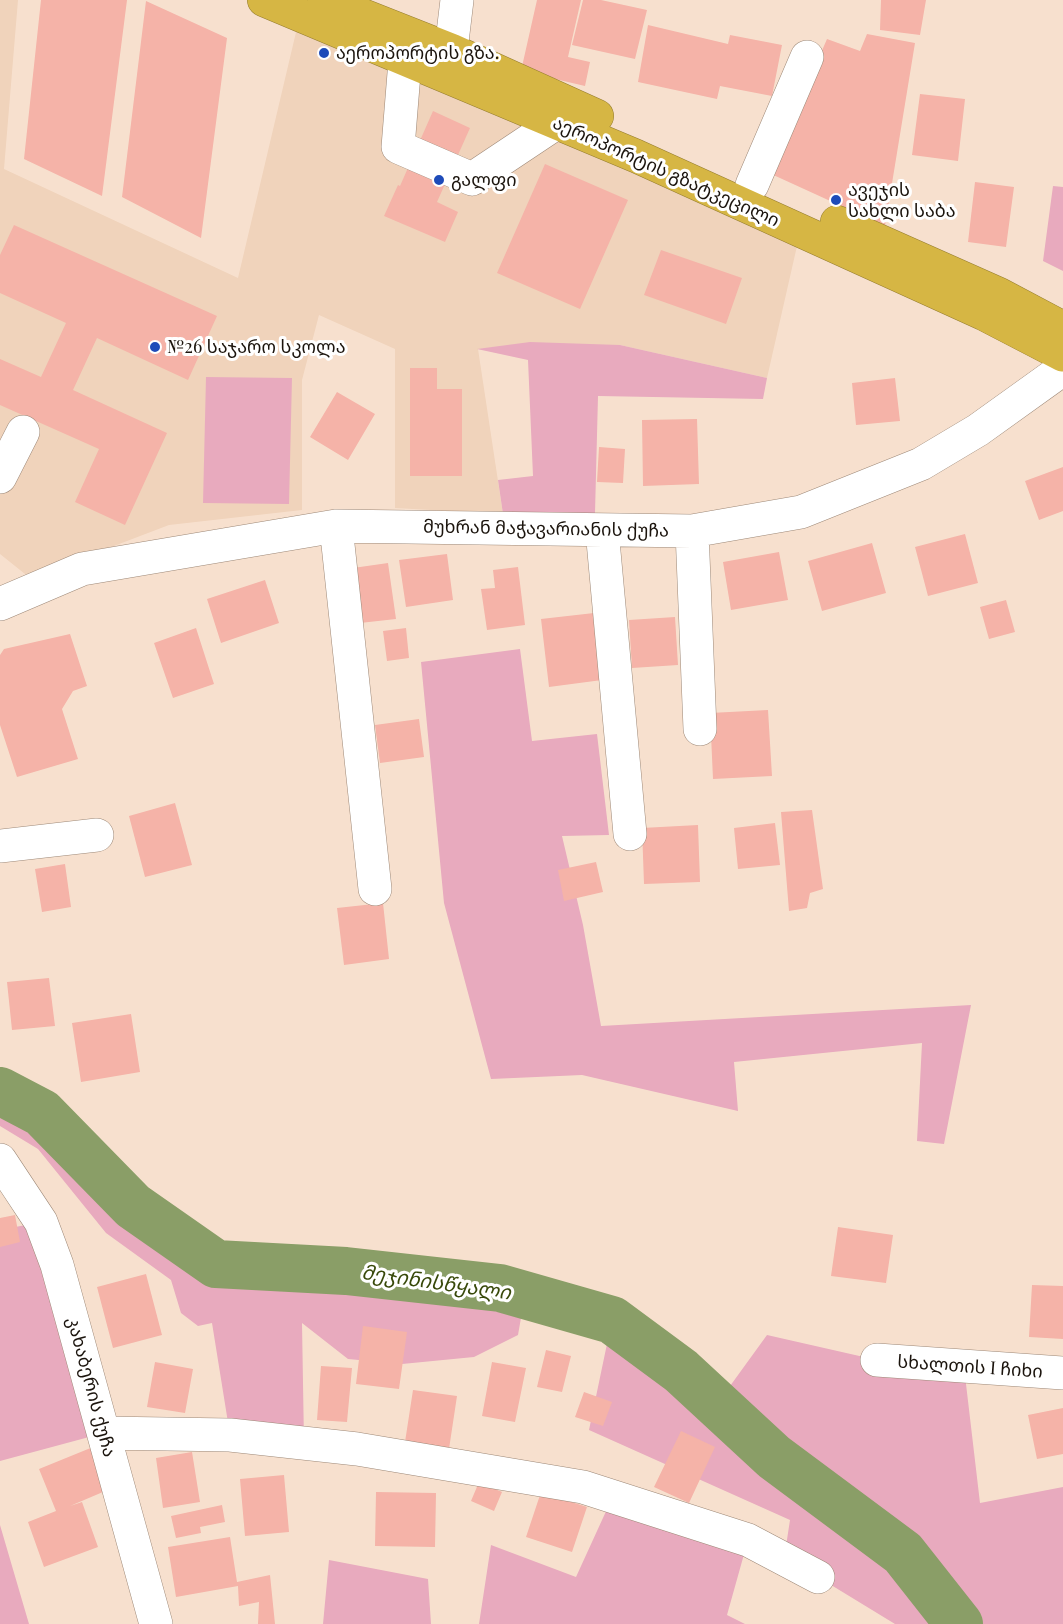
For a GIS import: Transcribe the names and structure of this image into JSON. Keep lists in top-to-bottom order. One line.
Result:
{"streets":{"highway":["აეროპორტის გზატკეცილი"],"street":["მუხრან მაჭავარიანის ქუჩა","სხალთის I ჩიხი","კახაბერის ქუჩა"]},"water":["მეჯინისწყალი"],"places":["აეროპორტის გზა.","გალფი","ავეჯის სახლი საბა","№26 საჯარო სკოლა"]}
